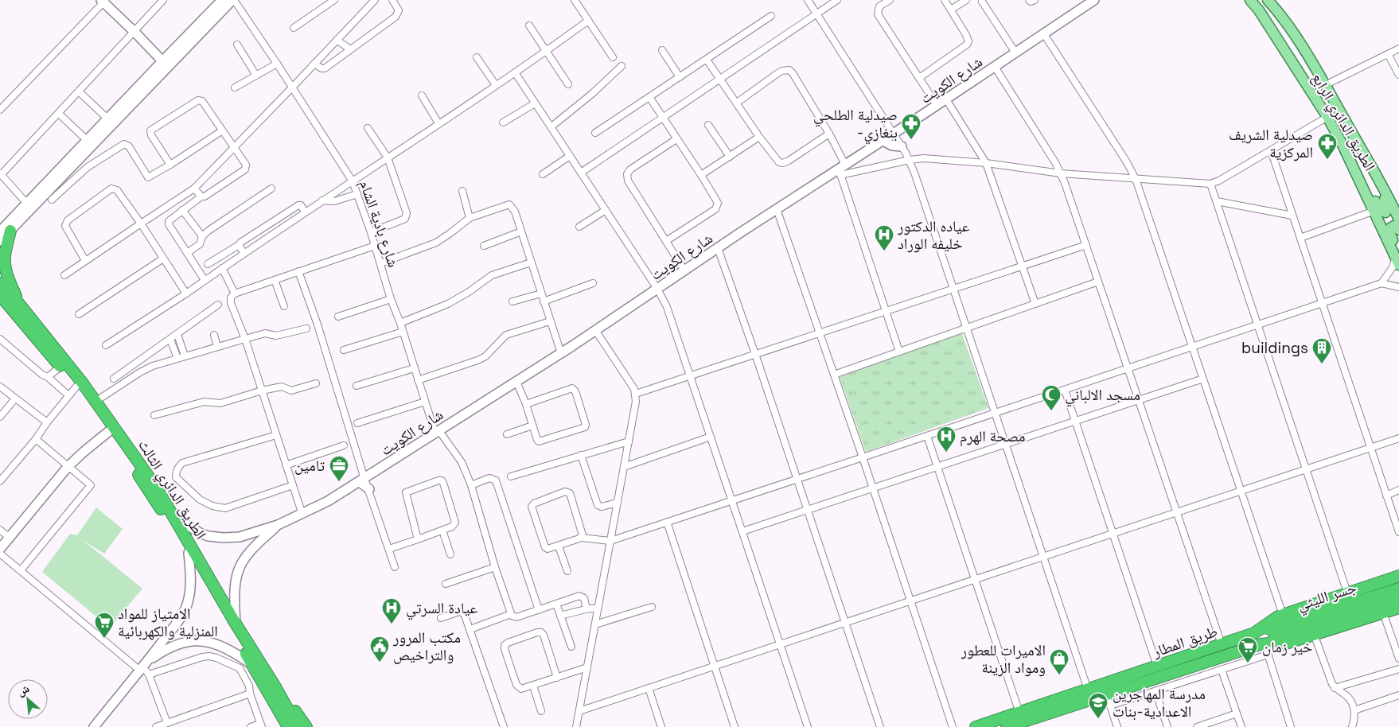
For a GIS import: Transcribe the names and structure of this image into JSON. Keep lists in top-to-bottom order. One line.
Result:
{"streets":{"highway":["الطريق الدائري الثالث","جسر الليثي","طريق المطار"],"main road":["شارع الكويت","الطريق الدائري الرابع"],"street":["شارع بادية الشام"]},"crossings":[["شارع الكويت","شارع بادية الشام"],["شارع الكويت","الطريق الدائري الثالث"],["جسر الليثي","طريق المطار"]],"places":{"pharmacy":["صيدلية الطلحي -بنغازي","صيدلية الشريف المركزية"],"hospital":["عياده الدكتور خليفه الوراد","مصحة الهرم","عيادة السرتي"],"building":["buildings"],"mosque":["مسجد الالباني"],"office":["تامين"],"supermarket":["الامتياز للمواد المنزلية والكهربائية","خير زمان"],"public building":["مكتب المرور والتراخيص"],"shop":["الاميرات للعطور ومواد الزينة"],"school or university":["مدرسة المهاجرين الاعدادية-بنات"]},"north":"top left"}
